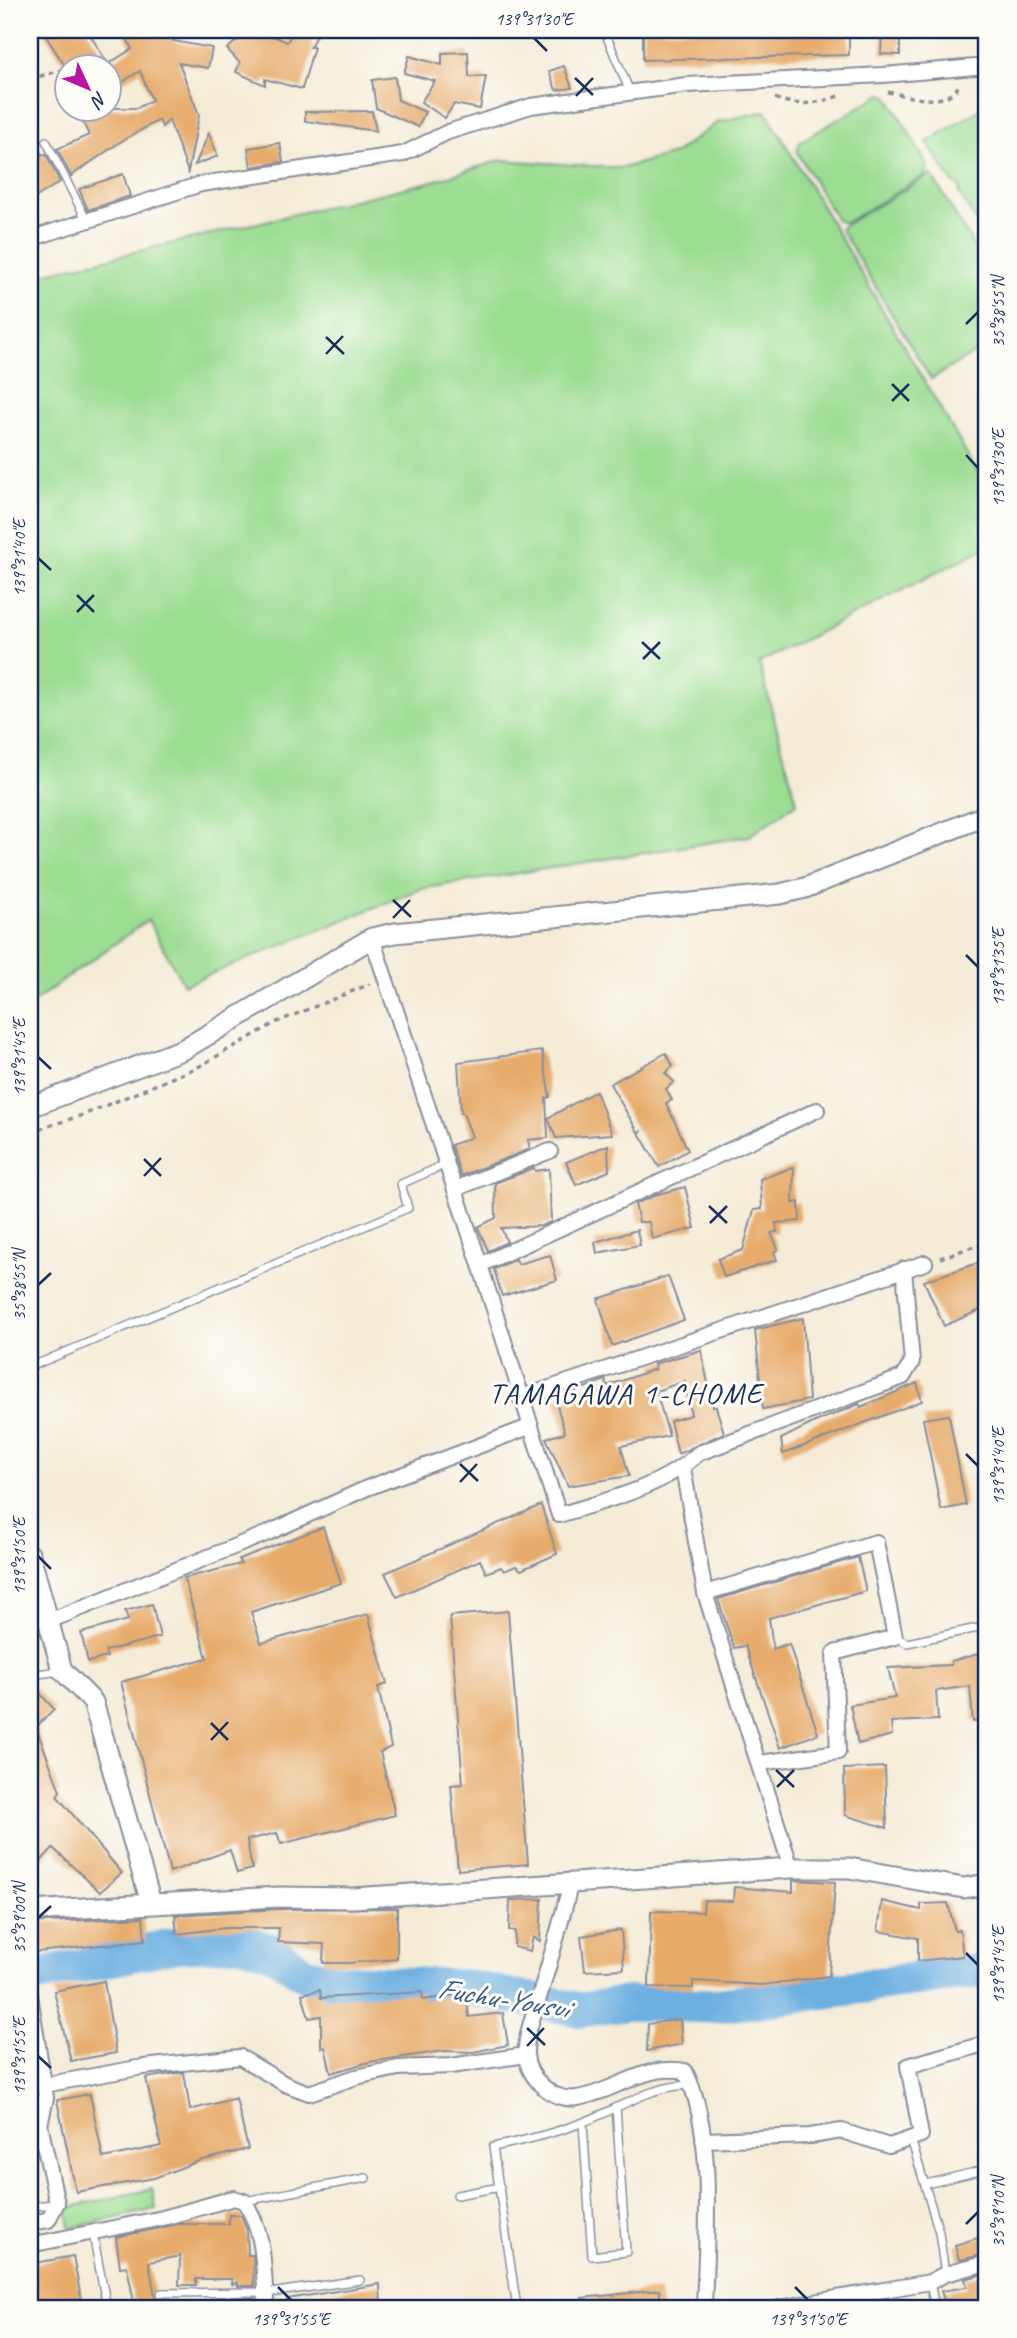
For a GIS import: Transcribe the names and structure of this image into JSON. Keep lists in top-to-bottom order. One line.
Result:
{"districts":["TAMAGAWA 1-CHOME"],"water":["Fuchu-Yousui"],"north":"bottom right","coordinates":["139°31'30\"E","35°38'55\"N","139°31'40\"E","139°31'35\"E","139°31'45\"E","139°31'50\"E","35°39'00\"N","139°31'55\"E","35°39'10\"N"]}
